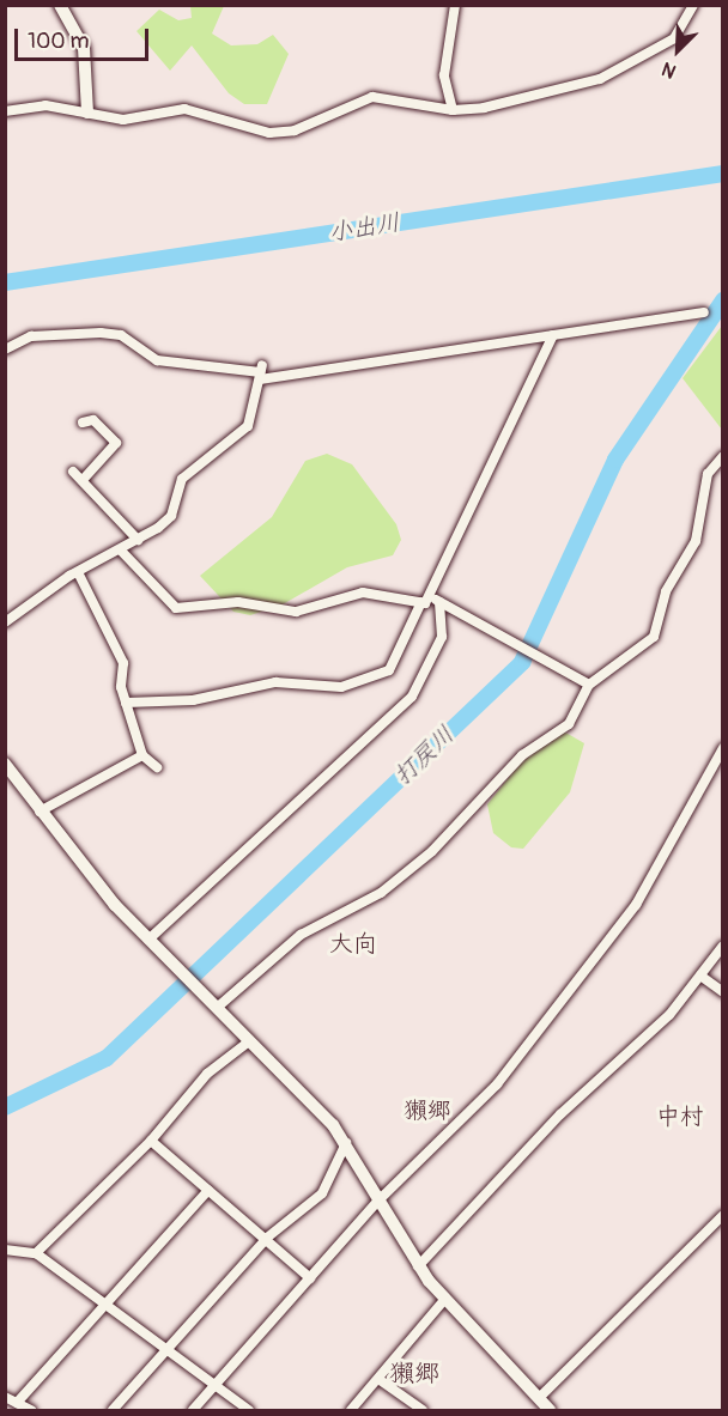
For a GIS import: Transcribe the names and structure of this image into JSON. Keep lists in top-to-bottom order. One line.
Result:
{"districts":["大向","獺郷","中村","獺郷"],"water":["小出川","打戻川"],"scale_bar":"100 m","north":"bottom left"}
